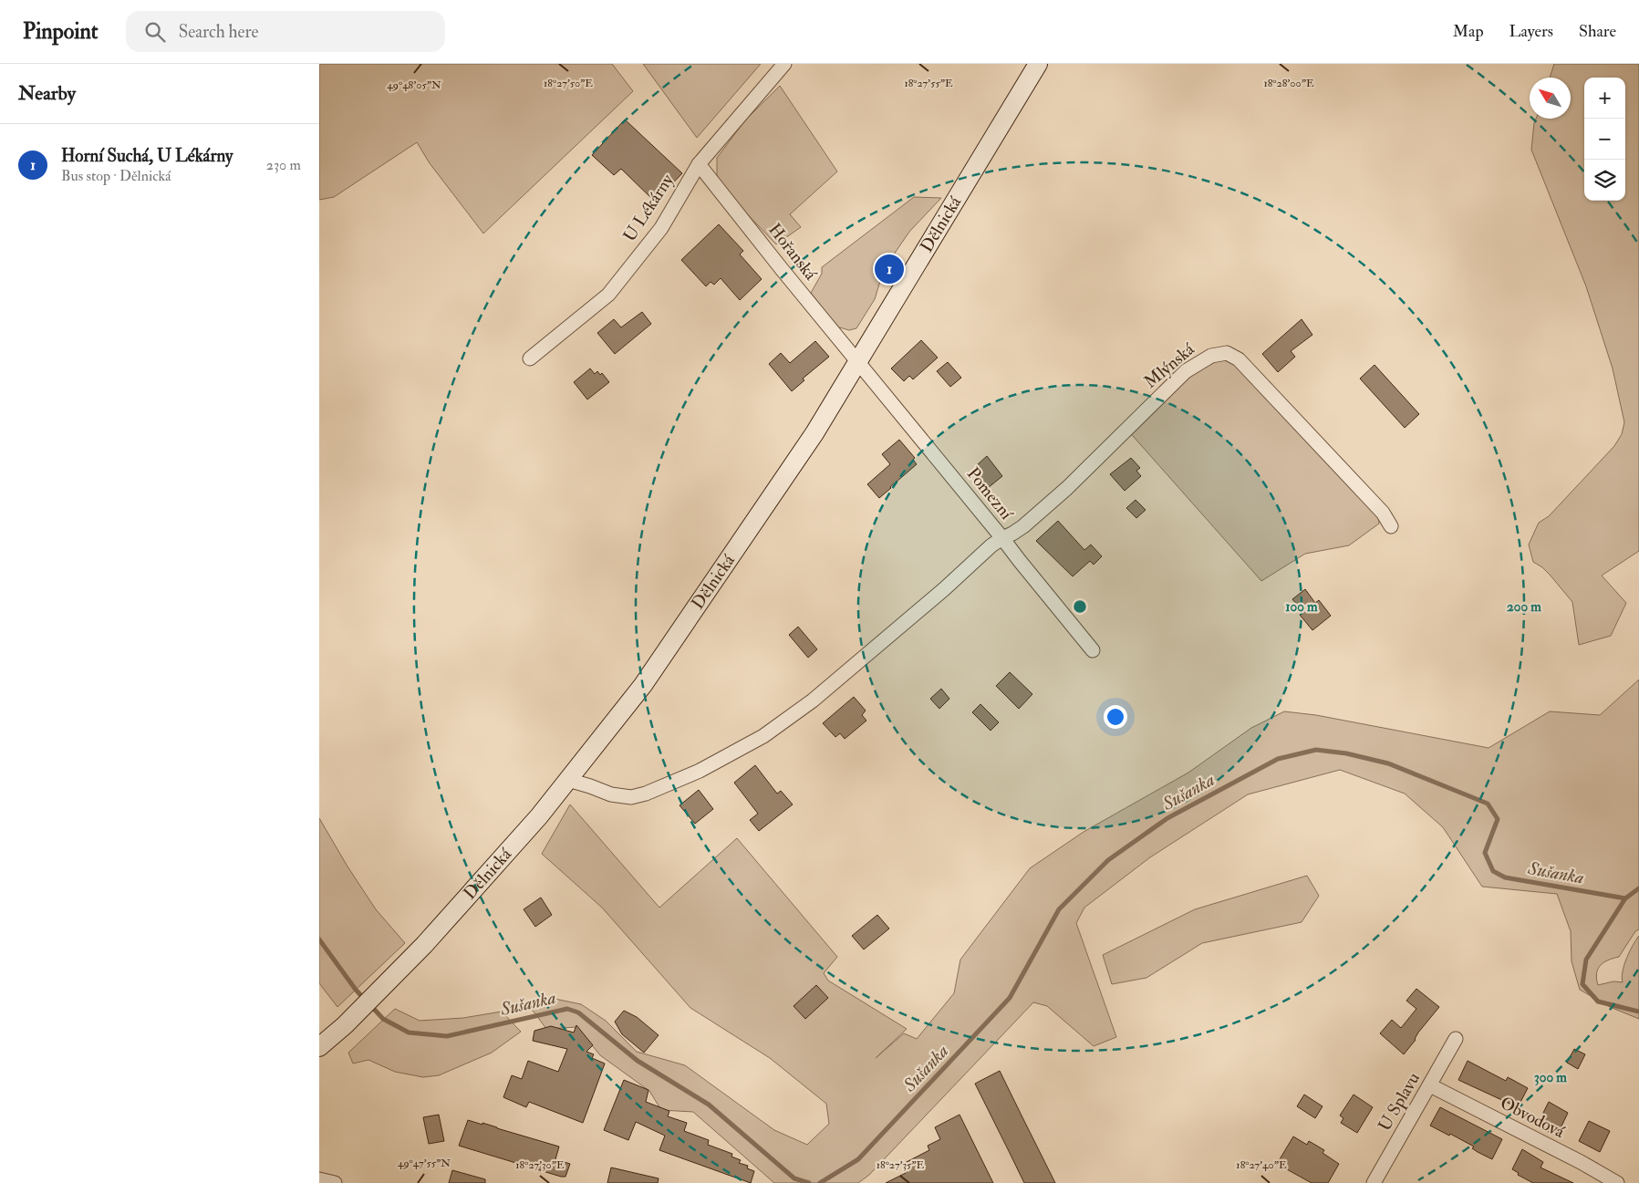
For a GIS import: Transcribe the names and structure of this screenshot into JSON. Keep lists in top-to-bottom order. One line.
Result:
{"streets":{"main road":["Dělnická"],"street":["U Lékárny","Hořanská","Mlýnská","Pomezní","U Splavu","Obvodová"]},"crossings":[["U Lékárny","Hořanská"],["Dělnická","Hořanská"],["Dělnická","Mlýnská"],["Dělnická","Pomezní"],["Hořanská","Pomezní"],["Mlýnská","Pomezní"],["U Splavu","Obvodová"]],"water":["Sušanka"],"north":"top left","page":{"header":"Pinpoint","search":"Search here","nav":["Map","Layers","Share"],"heading":"Nearby","map_buttons":["+","−"],"list":[{"mark":"1","name":"Horní Suchá, U Lékárny","note":"Bus stop · Dělnická","value":"230 m"}],"pins":"1"},"coordinates":["18°27'55\"E","18°28'00\"E","18°27'50\"E","49°48'05\"N","49°47'55\"N","18°27'30\"E","18°27'35\"E","18°27'40\"E"],"rings":["100 m","200 m","300 m"]}
